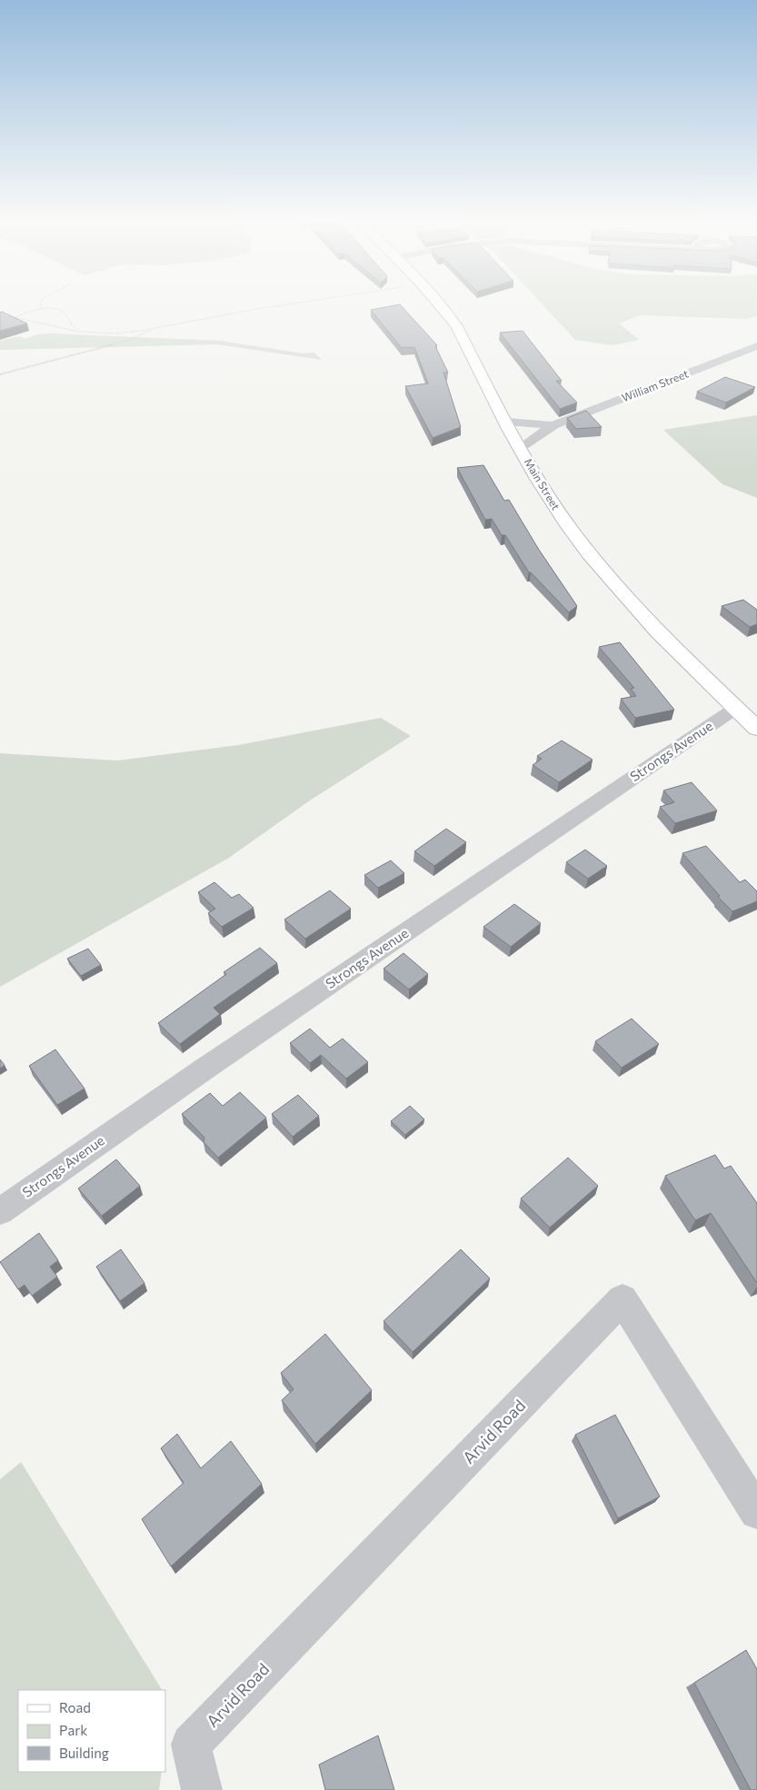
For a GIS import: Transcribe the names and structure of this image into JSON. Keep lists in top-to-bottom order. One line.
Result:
{"streets":{"main road":["Main Street"],"street":["William Street","Strongs Avenue","Arvid Road"]},"crossings":[["William Street","Main Street"],["Main Street","Strongs Avenue"]],"legend":["Road","Park","Building"]}
